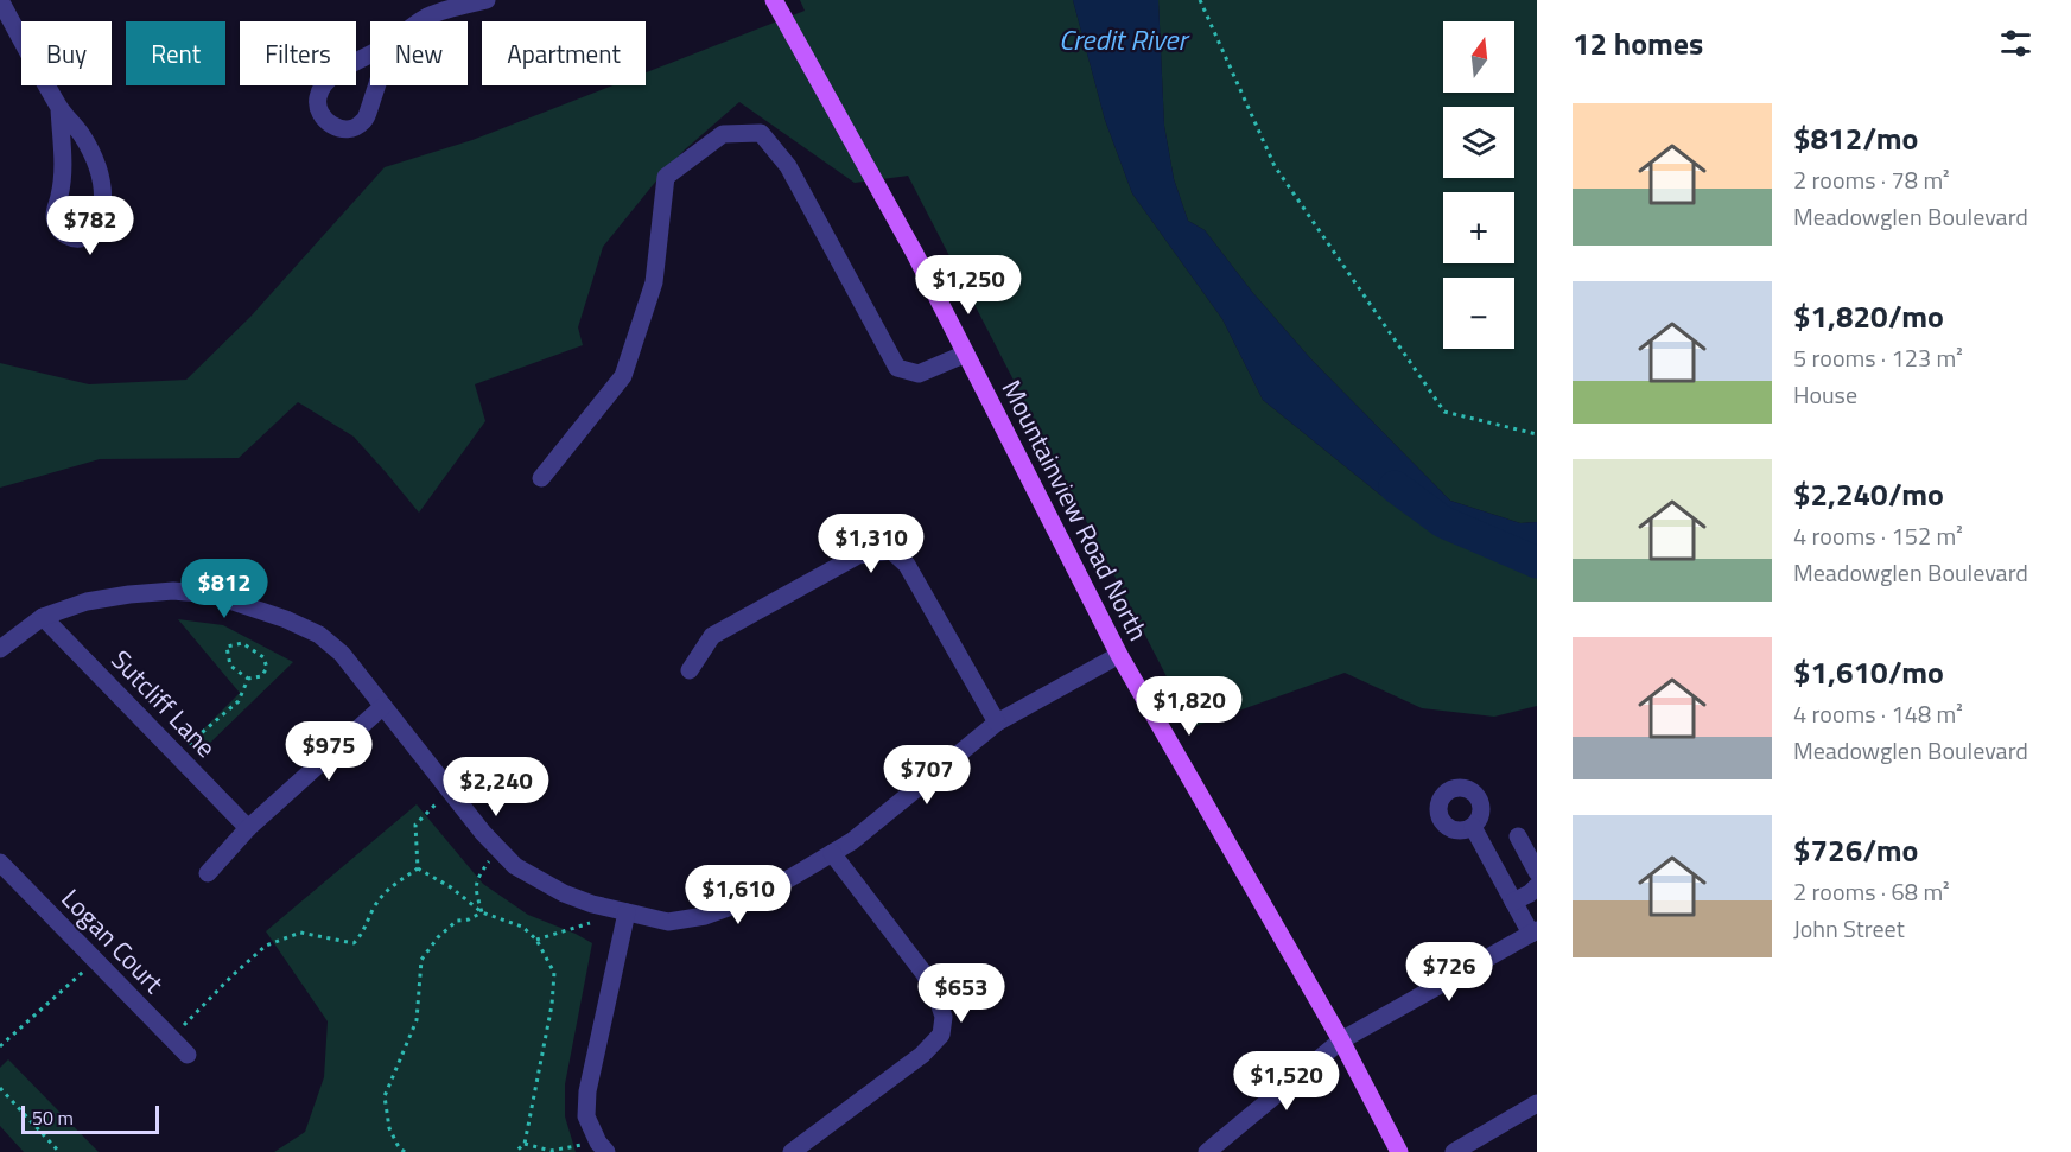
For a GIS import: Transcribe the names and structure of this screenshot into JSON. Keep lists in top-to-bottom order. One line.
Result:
{"streets":{"main road":["Mountainview Road North"],"street":["Sutcliff Lane","Logan Court"]},"water":["Credit River"],"scale_bar":"50 m","north":"top","page":{"heading":"12 homes","map_buttons":["+","−"],"chip":["Buy","Rent","Filters","New","Apartment"],"list":[{"name":"$812/mo","note":"2 rooms · 78 m² · Meadowglen Boulevard"},{"name":"$1,820/mo","note":"5 rooms · 123 m² · House"},{"name":"$2,240/mo","note":"4 rooms · 152 m² · Meadowglen Boulevard"},{"name":"$1,610/mo","note":"4 rooms · 148 m² · Meadowglen Boulevard"},{"name":"$726/mo","note":"2 rooms · 68 m² · John Street"}],"price":["$782","$1,250","$1,310","$812","$1,820","$975","$707","$2,240","$1,610","$726","$653","$1,520"],"scale":"50 m"}}
